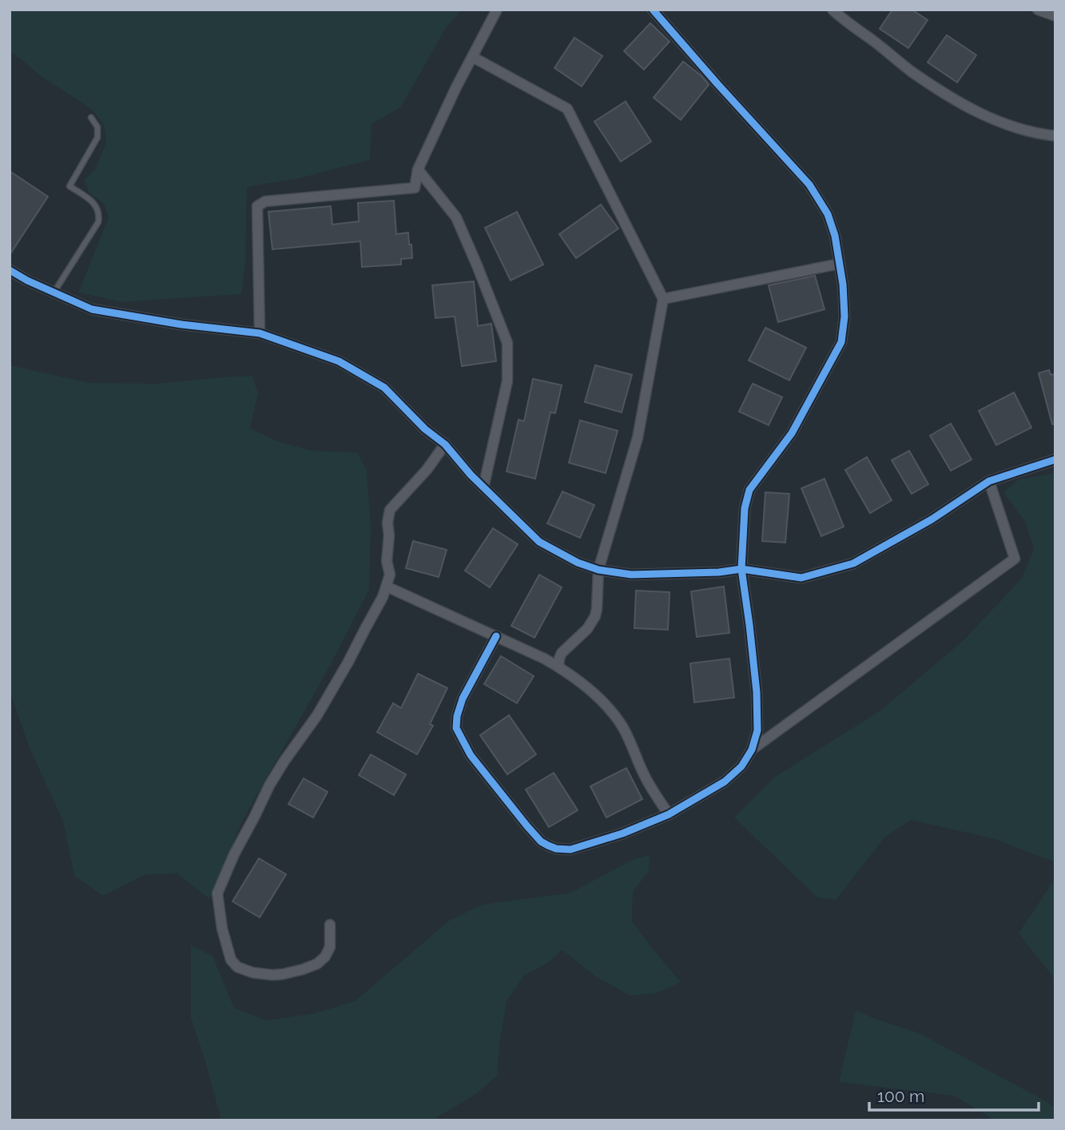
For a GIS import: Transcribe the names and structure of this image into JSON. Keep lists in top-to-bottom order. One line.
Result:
{"scale_bar":"100 m"}
